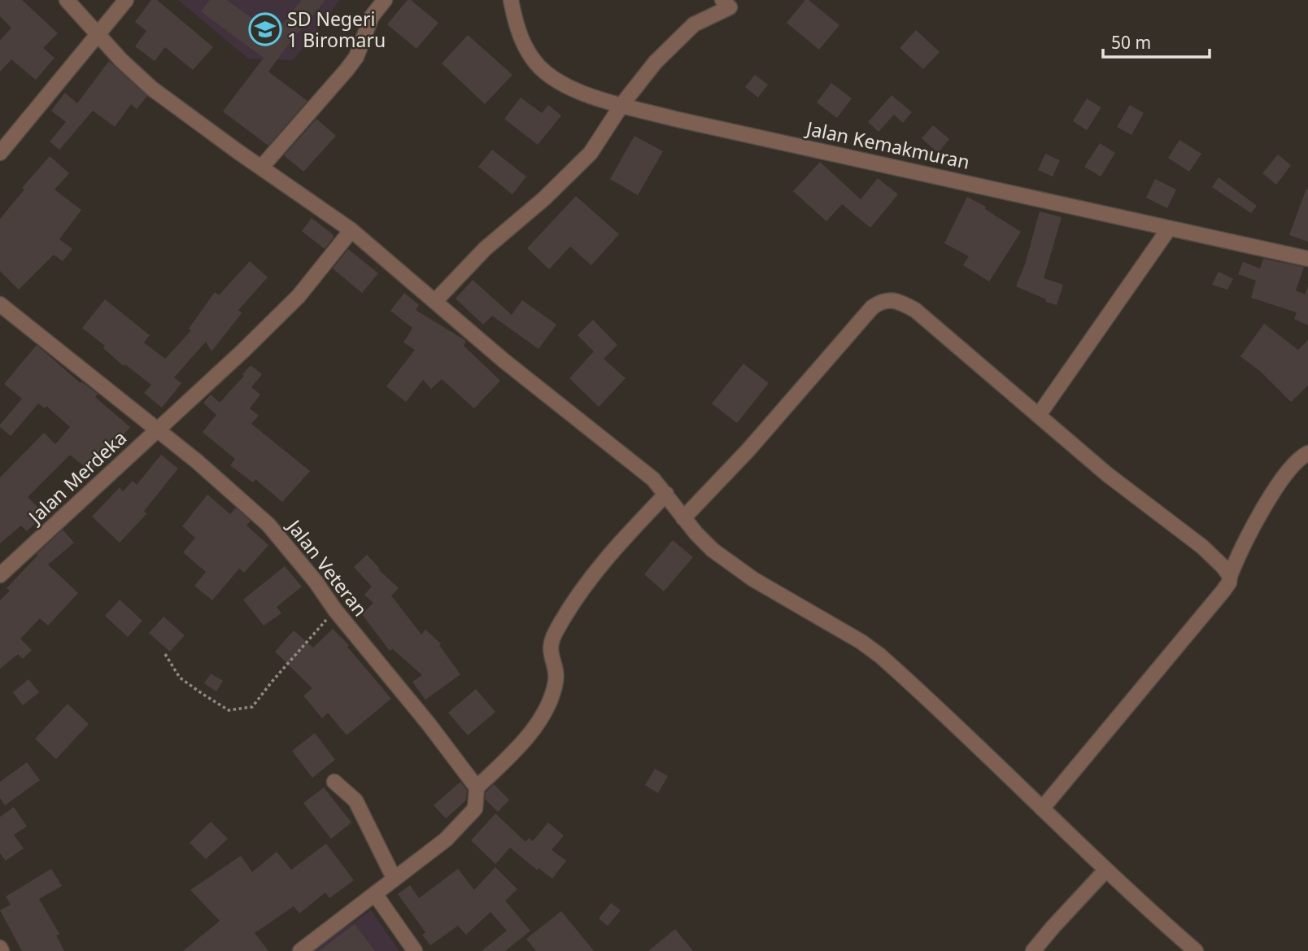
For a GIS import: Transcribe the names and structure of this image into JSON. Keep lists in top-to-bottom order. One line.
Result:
{"streets":{"street":["Jalan Kemakmuran","Jalan Merdeka","Jalan Veteran"]},"crossings":[["Jalan Merdeka","Jalan Veteran"]],"places":{"school or university":["SD Negeri 1 Biromaru"]},"scale_bar":"50 m"}
